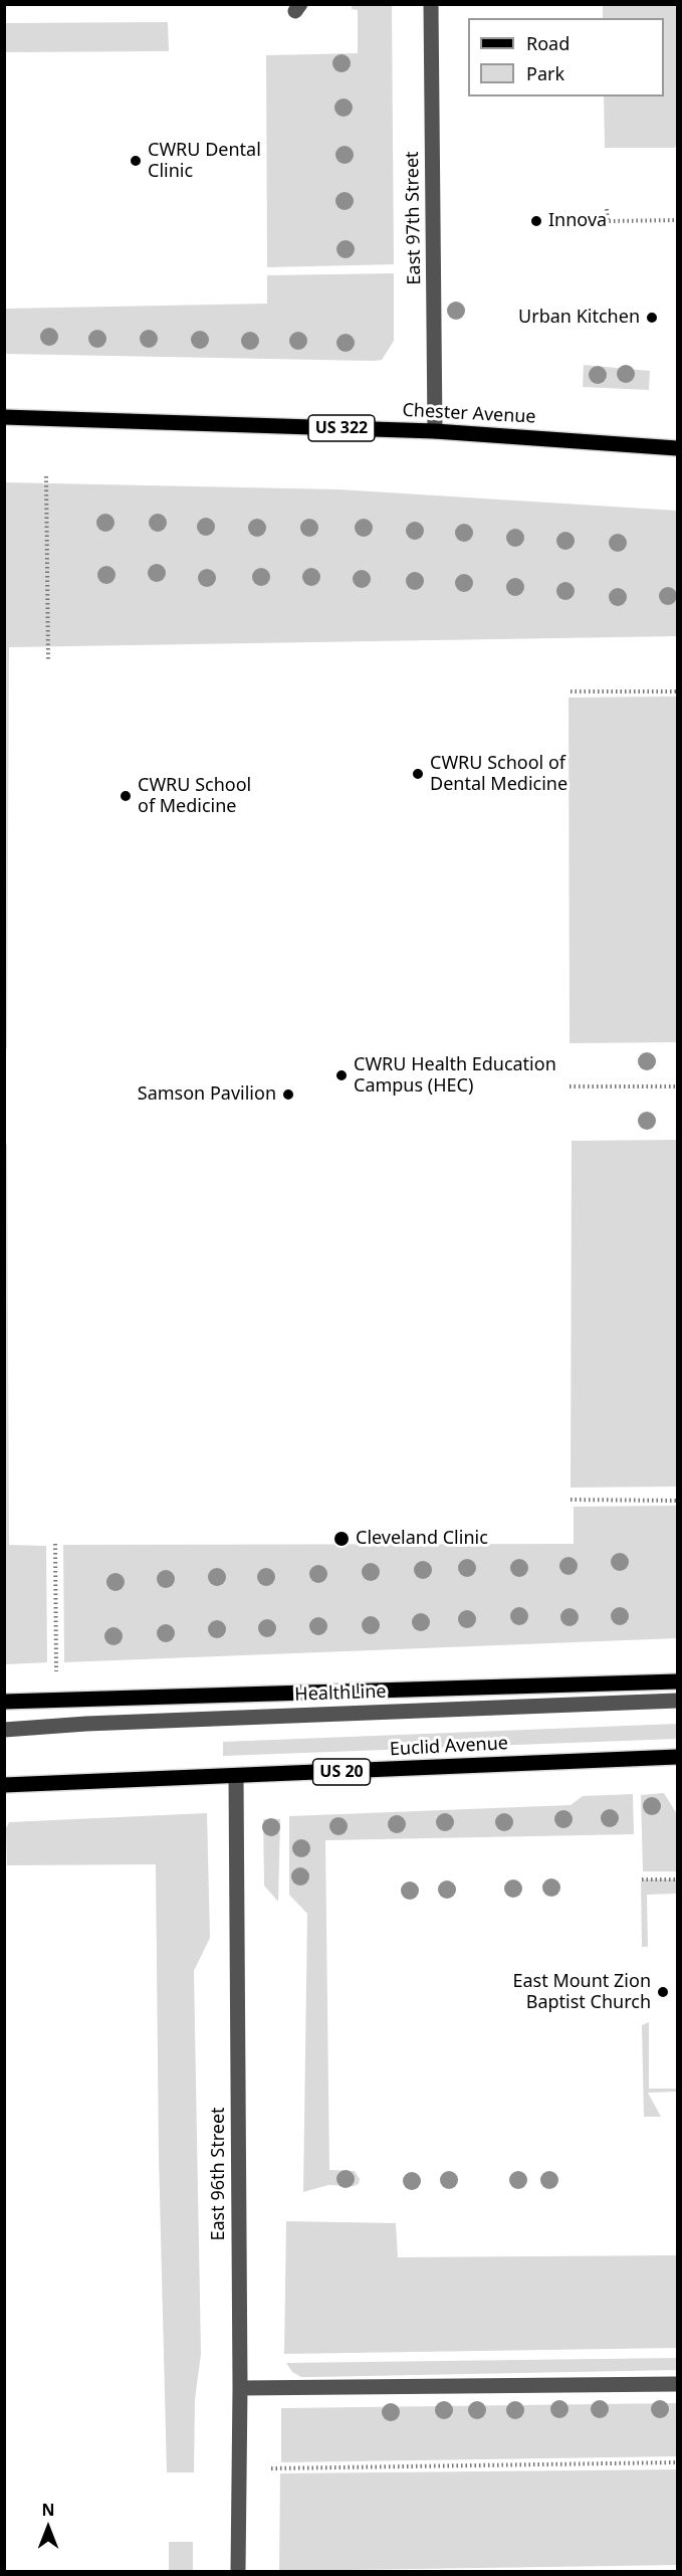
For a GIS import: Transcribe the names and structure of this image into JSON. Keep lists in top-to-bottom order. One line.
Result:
{"streets":{"main road":["Chester Avenue","US 322","Euclid Avenue","US 20"],"street":["East 97th Street","HealthLine","East 96th Street"]},"crossings":[["East 97th Street","Chester Avenue"],["Euclid Avenue","East 96th Street"]],"places":["CWRU Dental Clinic","Innova","Urban Kitchen","CWRU School of Dental Medicine","CWRU School of Medicine","CWRU Health Education Campus (HEC)","Samson Pavilion","Cleveland Clinic","East Mount Zion Baptist Church"],"legend":["Road","Park"],"north":"top"}
